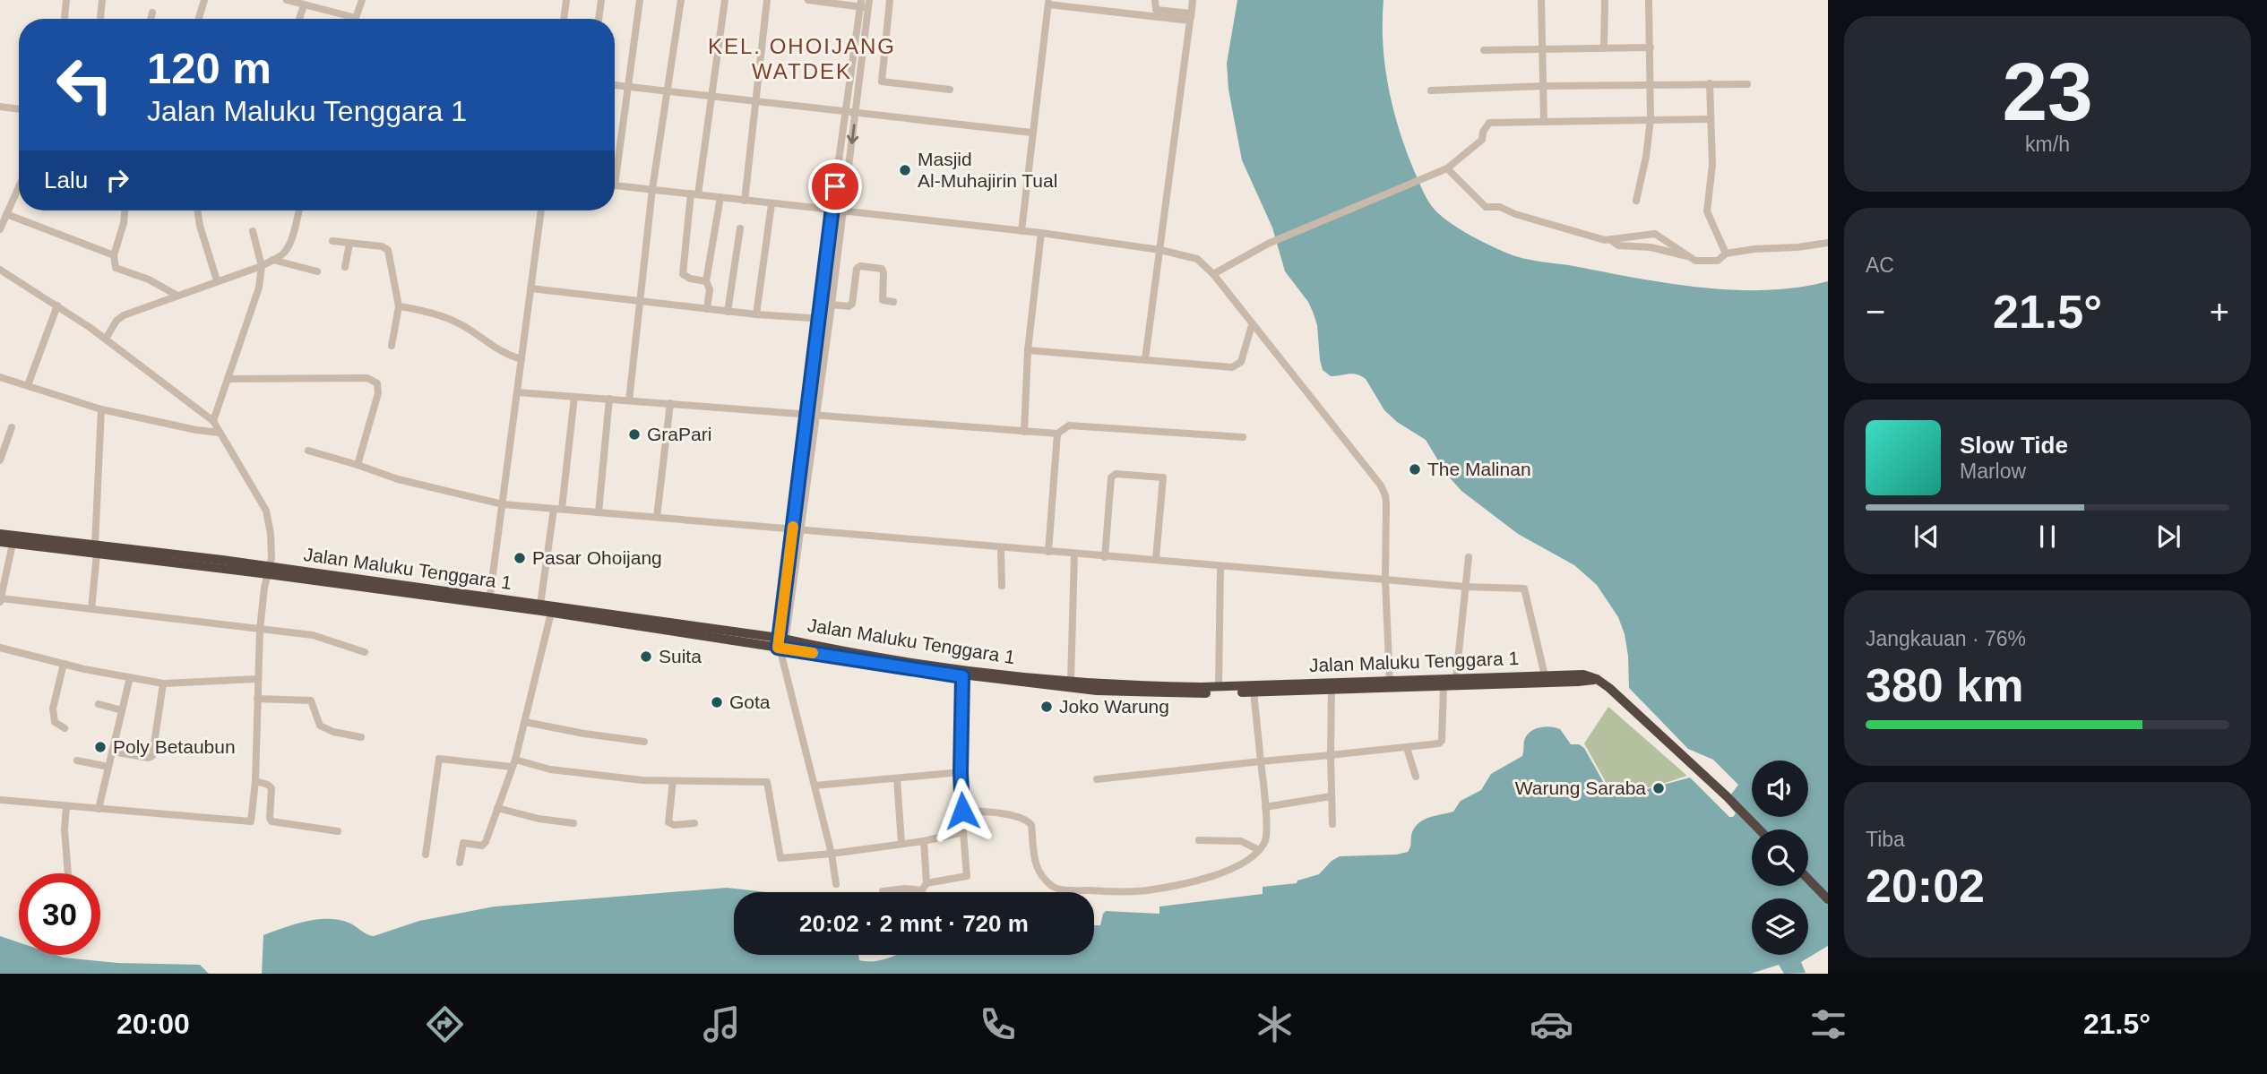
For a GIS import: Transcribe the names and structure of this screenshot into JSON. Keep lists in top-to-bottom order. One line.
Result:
{"streets":{"highway":["Jalan Maluku Tenggara 1"]},"districts":["KEL. OHOIJANG WATDEK"],"places":["Masjid Al-Muhajirin Tual","GraPari","The Malinan","Pasar Ohoijang","Suita","Gota","Joko Warung","Poly Betaubun","Warung Saraba"],"page":{"tile":[["23","km/h"],"AC",["Jangkauan · 76%","380 km"],["Tiba","20:02"]],"turn":["120 m","Jalan Maluku Tenggara 1"],"then":"Lalu","heat":["−","21.5°","+"],"song":["Slow Tide","Marlow"],"limit":"30","trip":"20:02 · 2 mnt · 720 m","tabs":["20:00","21.5°"]}}
